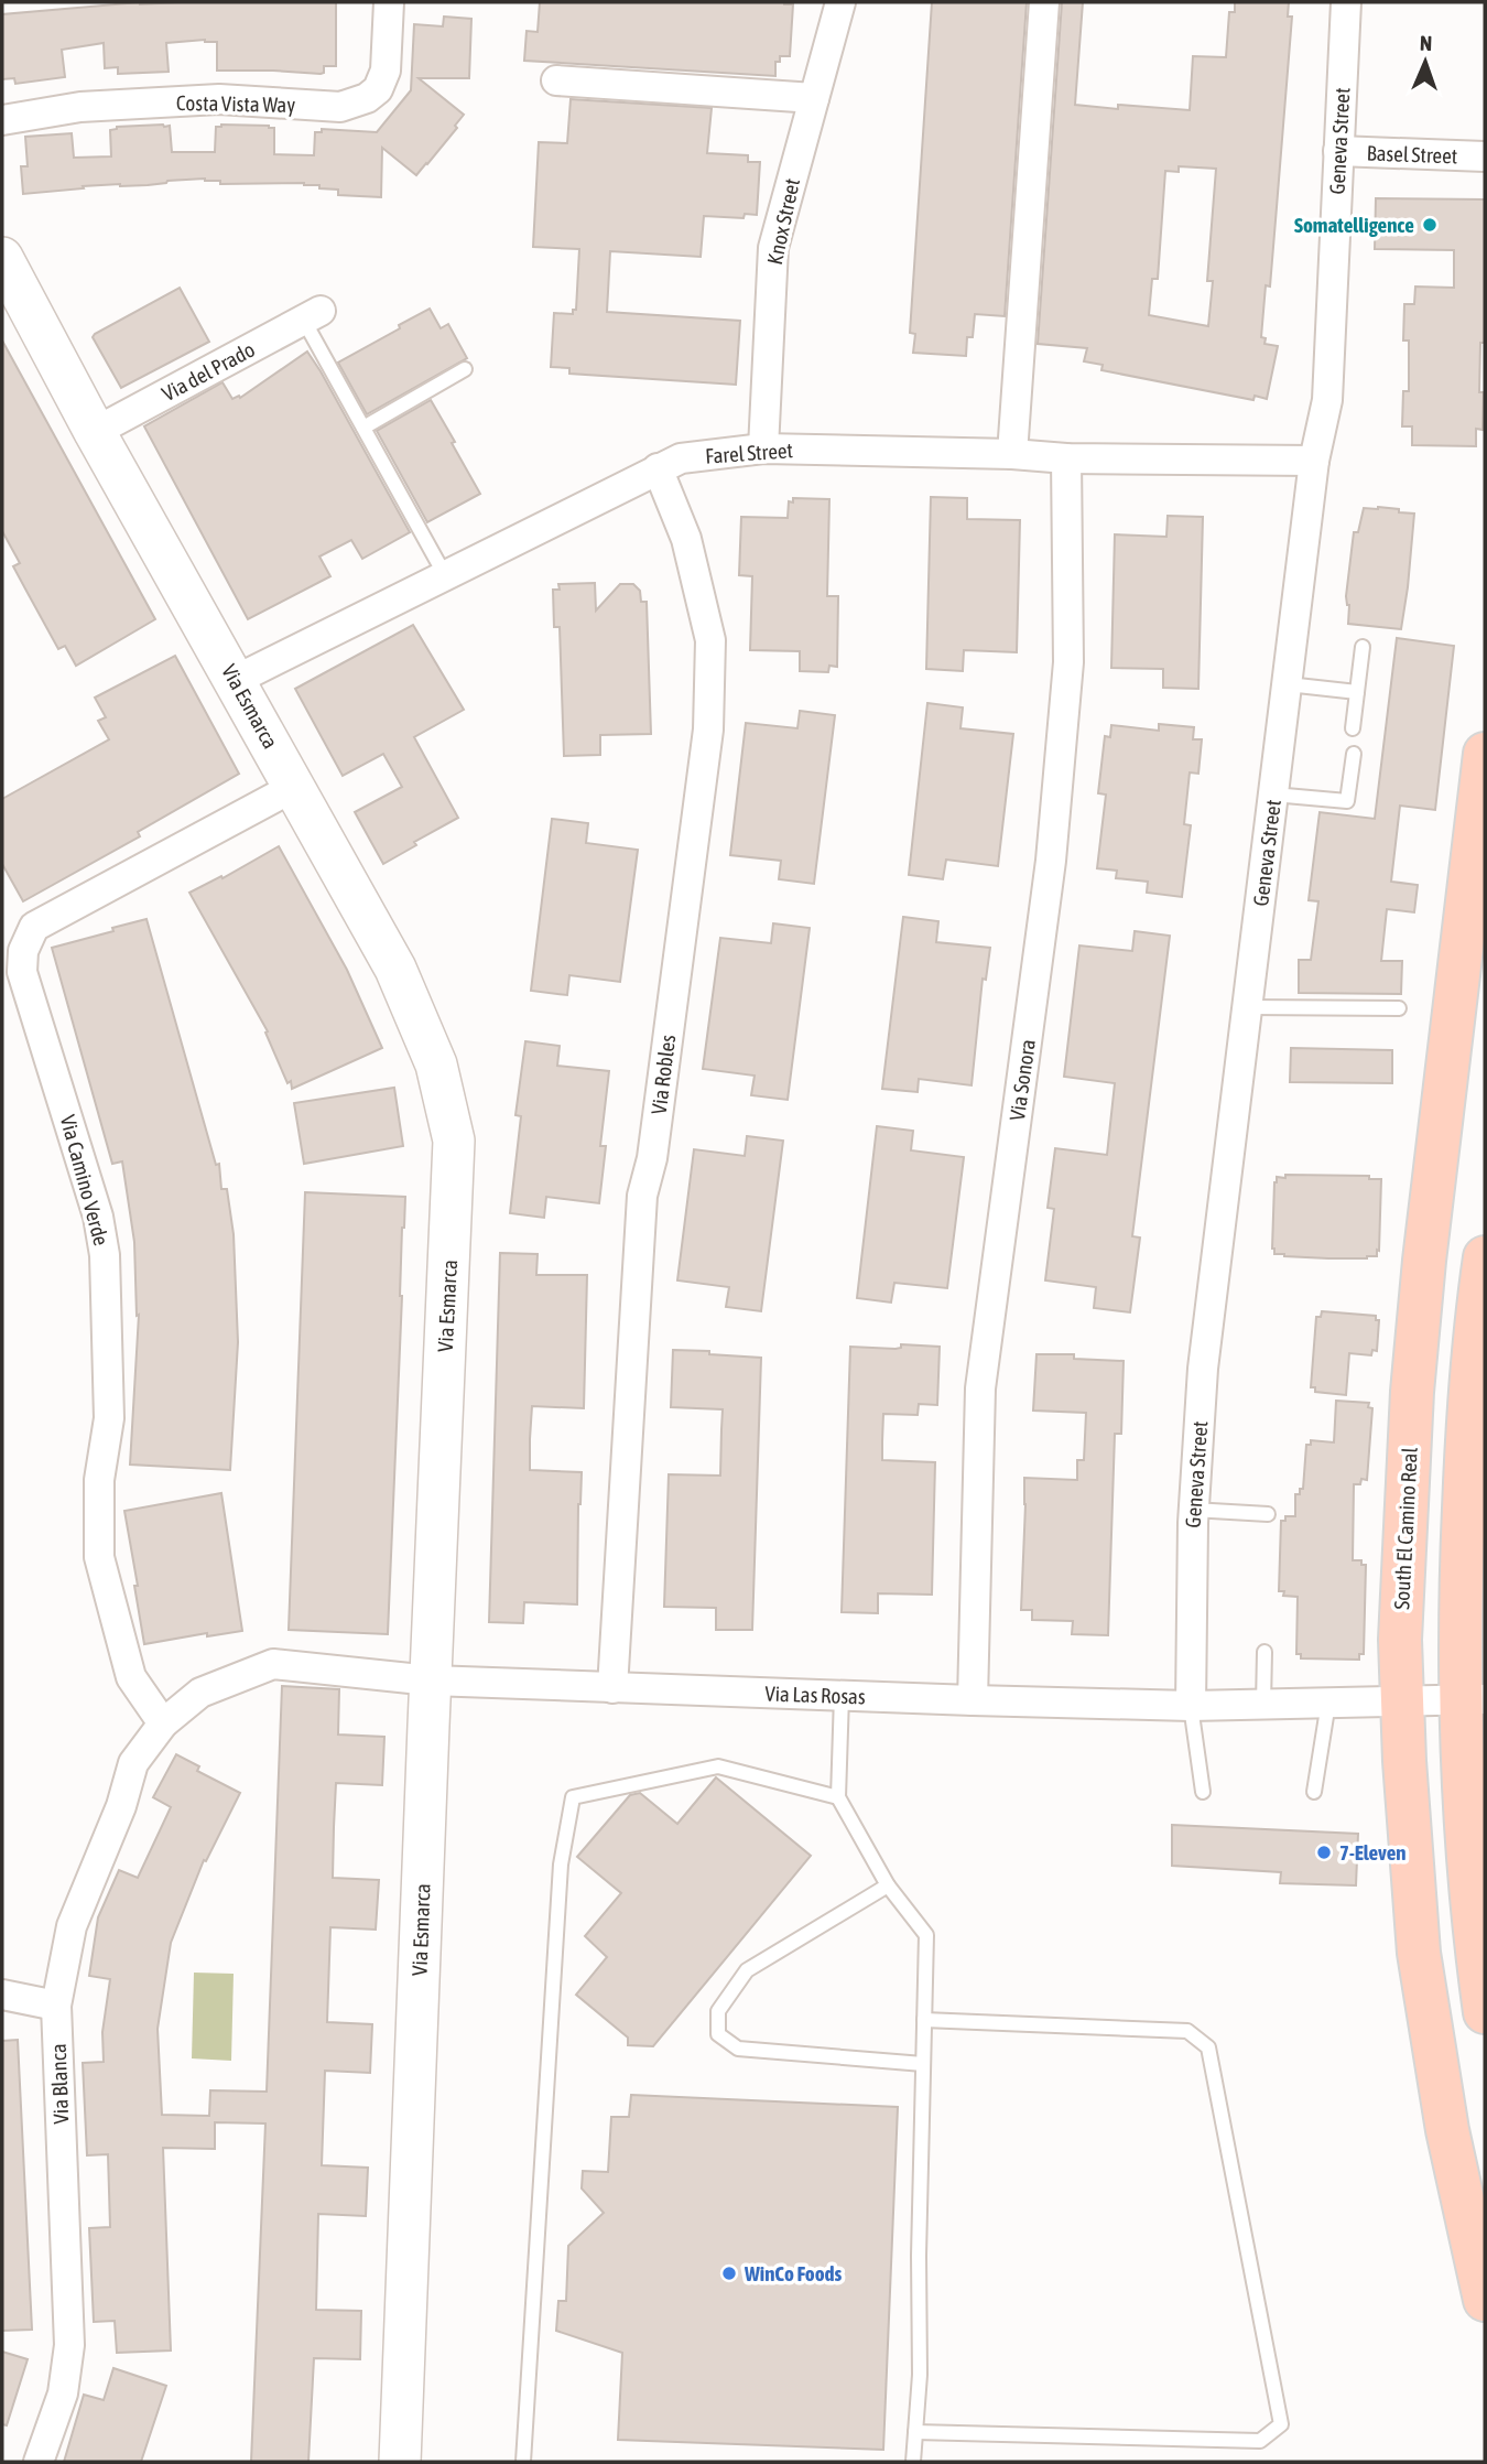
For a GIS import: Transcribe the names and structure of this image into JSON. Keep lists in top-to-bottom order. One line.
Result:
{"streets":{"main road":["South El Camino Real"],"street":["Costa Vista Way","Geneva Street","Basel Street","Knox Street","Via del Prado","Farel Street","Via Esmarca","Via Robles","Via Sonora","Via Camino Verde","Via Las Rosas","Via Blanca"]},"crossings":[["Geneva Street","Basel Street"],["Geneva Street","Farel Street"],["Geneva Street","Via Las Rosas"],["Knox Street","Farel Street"],["Via del Prado","Via Esmarca"],["Farel Street","Via Esmarca"],["Farel Street","Via Robles"],["Farel Street","Via Sonora"],["Via Esmarca","Via Camino Verde"],["Via Esmarca","Via Las Rosas"],["Via Robles","Via Las Rosas"],["Via Sonora","Via Las Rosas"],["Via Camino Verde","Via Las Rosas"],["Via Camino Verde","Via Blanca"],["South El Camino Real","Via Las Rosas"],["Via Las Rosas","Via Blanca"]],"places":["Somatelligence","7-Eleven","WinCo Foods"],"north":"top"}
